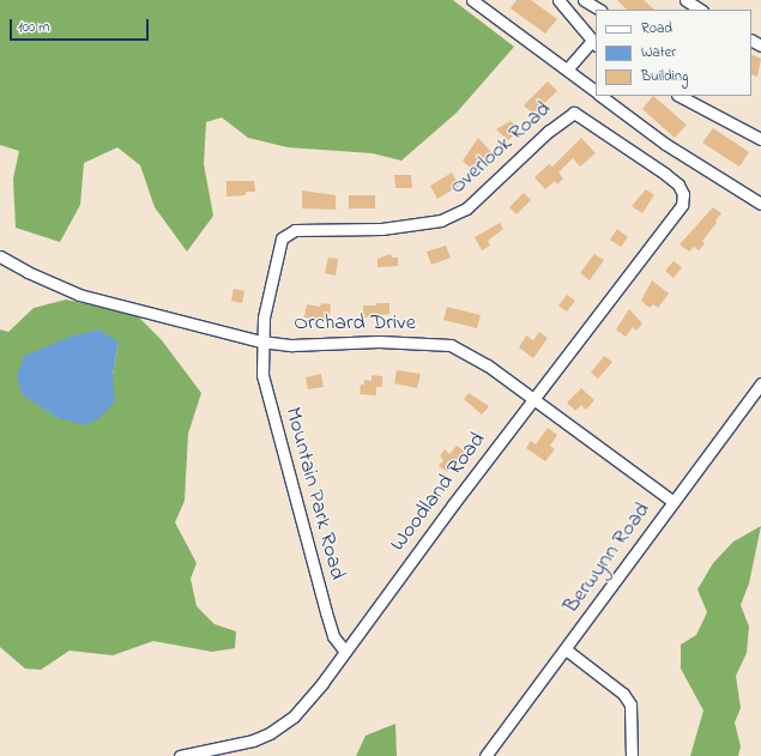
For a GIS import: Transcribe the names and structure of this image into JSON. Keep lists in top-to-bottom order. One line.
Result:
{"streets":{"street":["Overlook Road","Orchard Drive","Woodland Road","Mountain Park Road","Berwynn Road"]},"crossings":[["Overlook Road","Orchard Drive"],["Overlook Road","Woodland Road"],["Overlook Road","Mountain Park Road"],["Orchard Drive","Woodland Road"],["Orchard Drive","Mountain Park Road"],["Orchard Drive","Berwynn Road"],["Woodland Road","Mountain Park Road"]],"legend":["Road","Water","Building"],"scale_bar":"100 m"}
